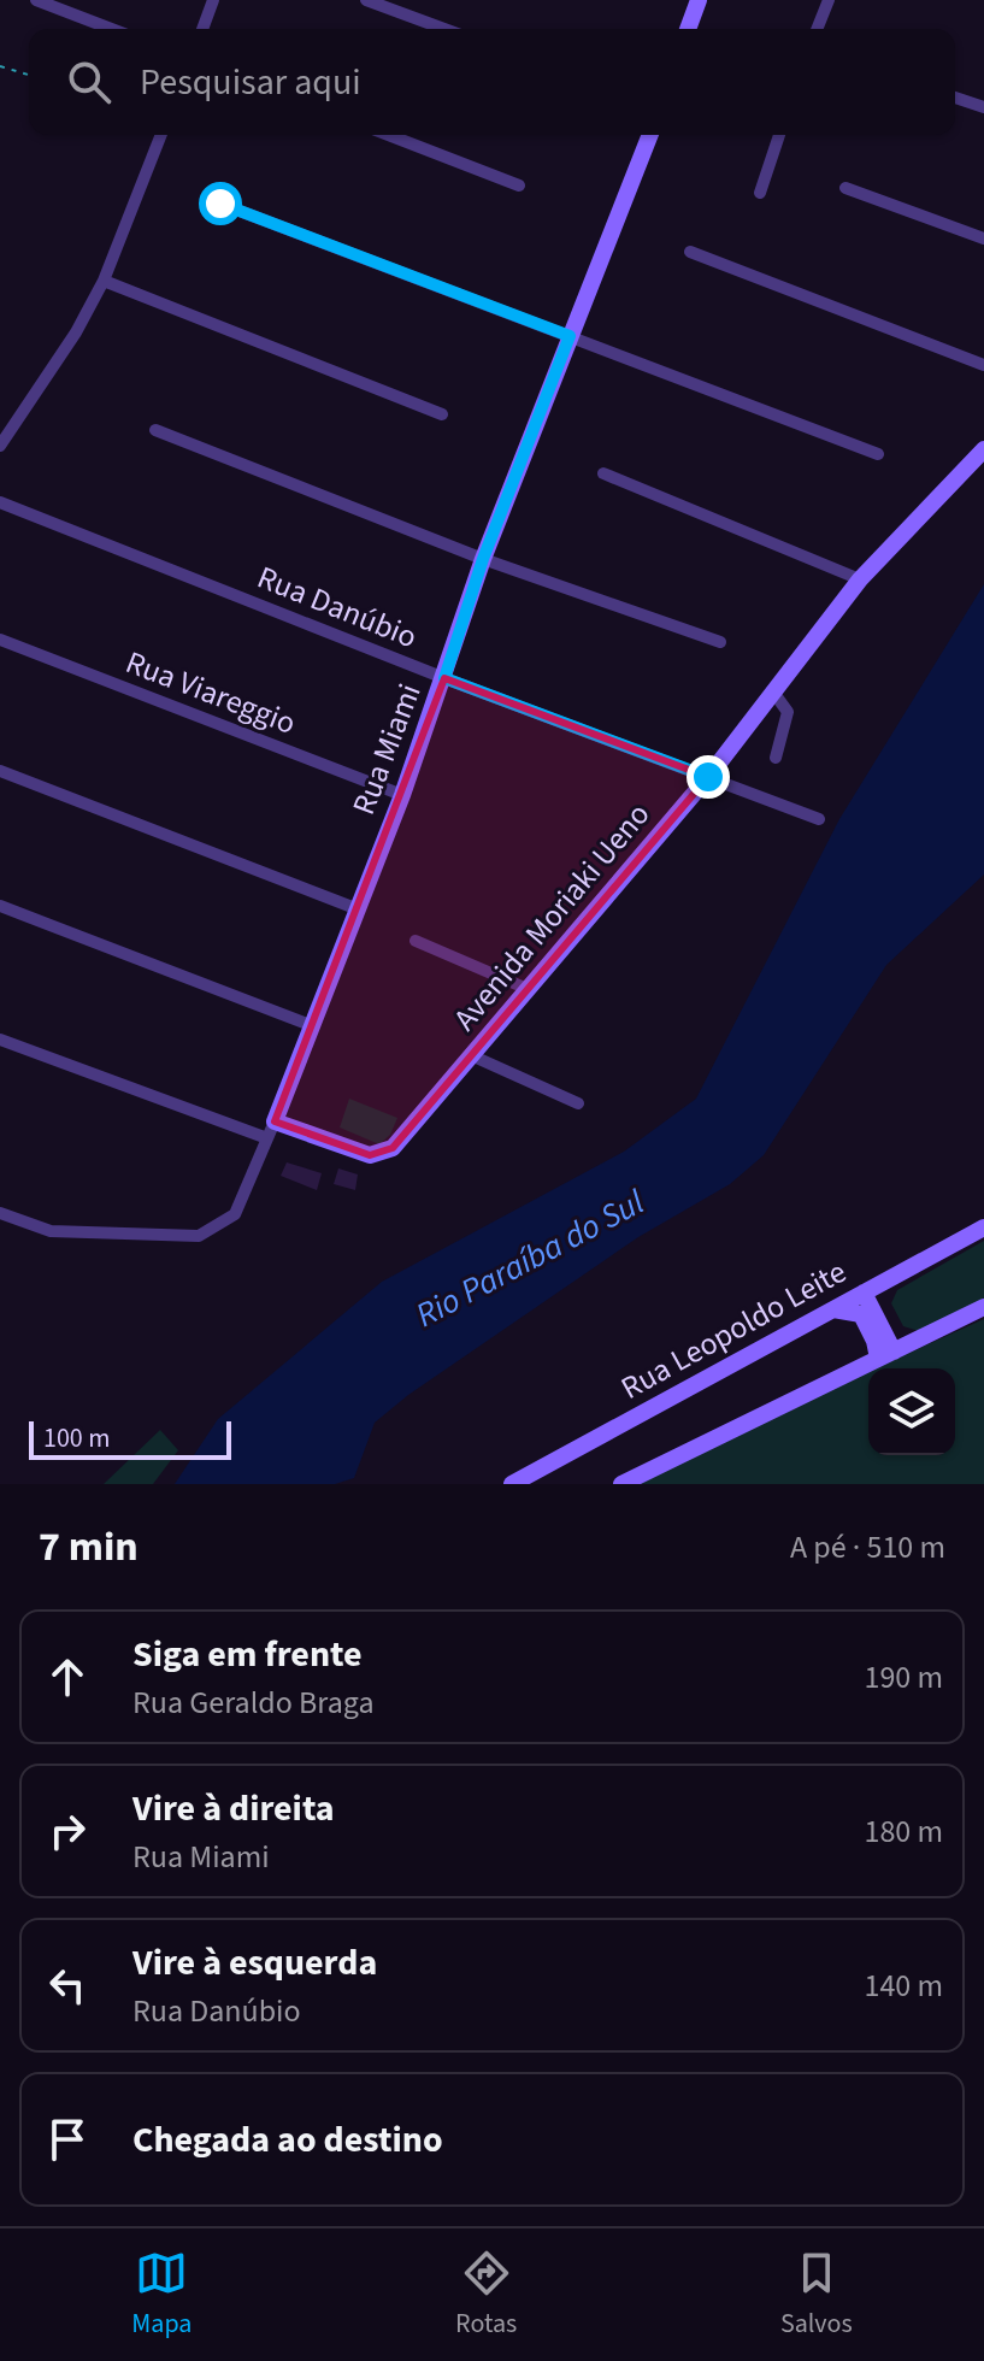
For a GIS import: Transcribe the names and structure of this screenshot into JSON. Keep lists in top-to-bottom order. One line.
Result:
{"streets":{"street":["Rua Danúbio","Rua Viareggio","Rua Miami","Avenida Moriaki Ueno","Rua Leopoldo Leite"]},"crossings":[["Rua Danúbio","Rua Miami"],["Rua Danúbio","Avenida Moriaki Ueno"],["Rua Viareggio","Rua Miami"],["Rua Miami","Avenida Moriaki Ueno"]],"water":["Rio Paraíba do Sul"],"scale_bar":"100 m","page":{"search":"Pesquisar aqui","scale":"100 m","heading":["7 min","A pé · 510 m"],"list":[["Siga em frente","Rua Geraldo Braga","190 m"],["Vire à direita","Rua Miami","180 m"],["Vire à esquerda","Rua Danúbio","140 m"],"Chegada ao destino"],"nav":["Mapa","Rotas","Salvos"]}}
